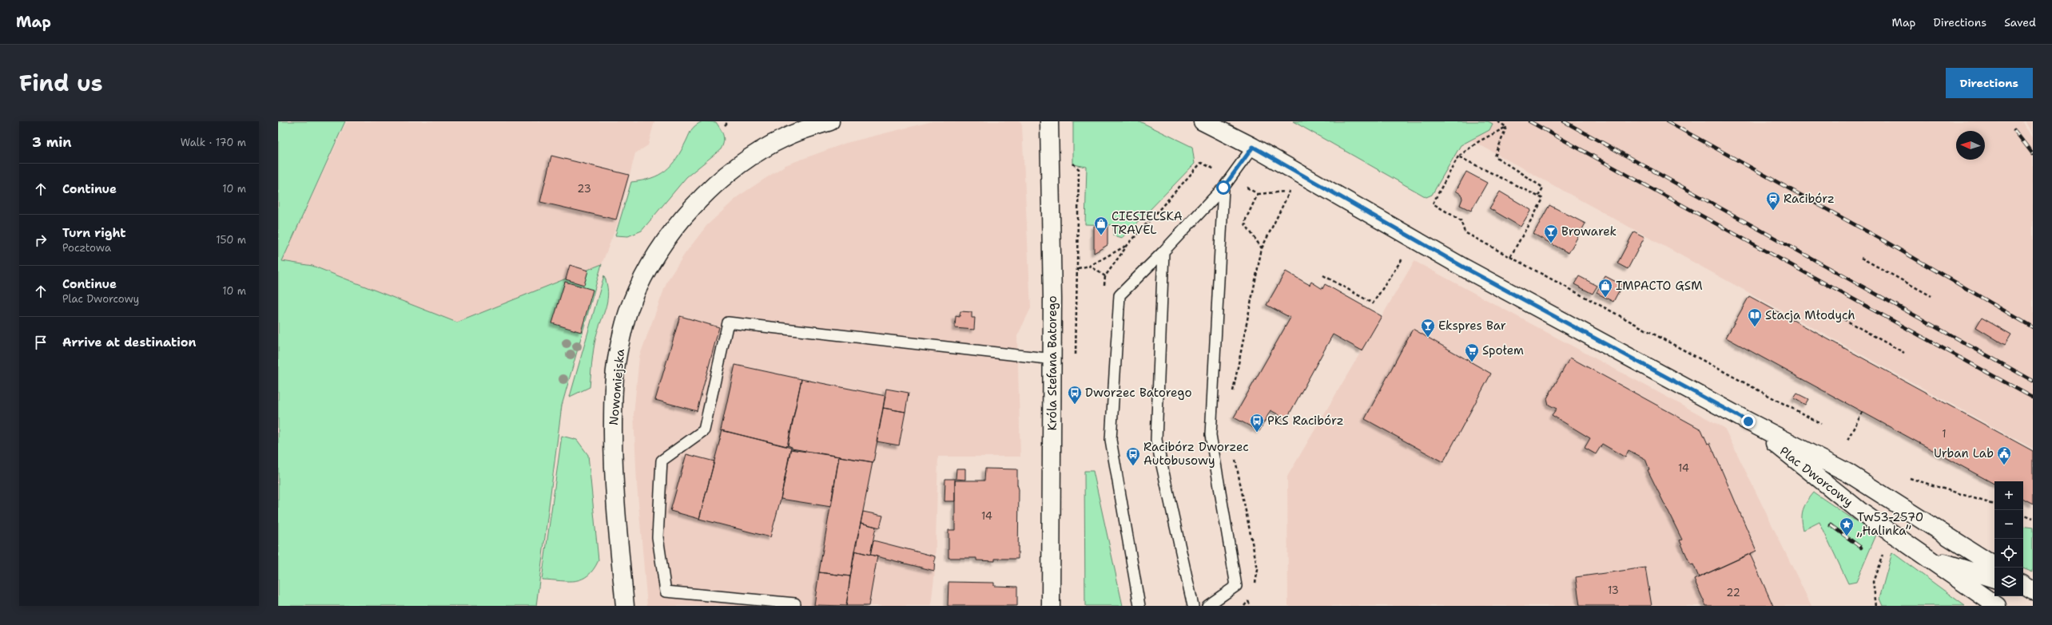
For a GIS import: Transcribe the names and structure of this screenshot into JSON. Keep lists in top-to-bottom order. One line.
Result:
{"streets":{"main road":["Króla Stefana Batorego","Nowomiejska","Plac Dworcowy"]},"places":{"station":["Racibórz"],"shop":["CIESIELSKA TRAVEL","IMPACTO GSM"],"bar":["Browarek","Ekspres Bar"],"library":["Stacja Młodych"],"supermarket":["Społem"],"bus stop":["Dworzec Batorego","PKS Racibórz","Racibórz Dworzec Autobusowy"],"public building":["Urban Lab"],"place":["Tw53-2570 „Halinka”"]},"house_numbers":["23","1","14","14","13","22"],"north":"left","page":{"header":"Map","nav":["Map","Directions","Saved"],"title":"Find us","buttons":"Directions","heading":["3 min","Walk · 170 m"],"list":[["Continue","10 m"],["Turn right","Pocztowa","150 m"],["Continue","Plac Dworcowy","10 m"],"Arrive at destination"],"map_buttons":["+","−"]}}
